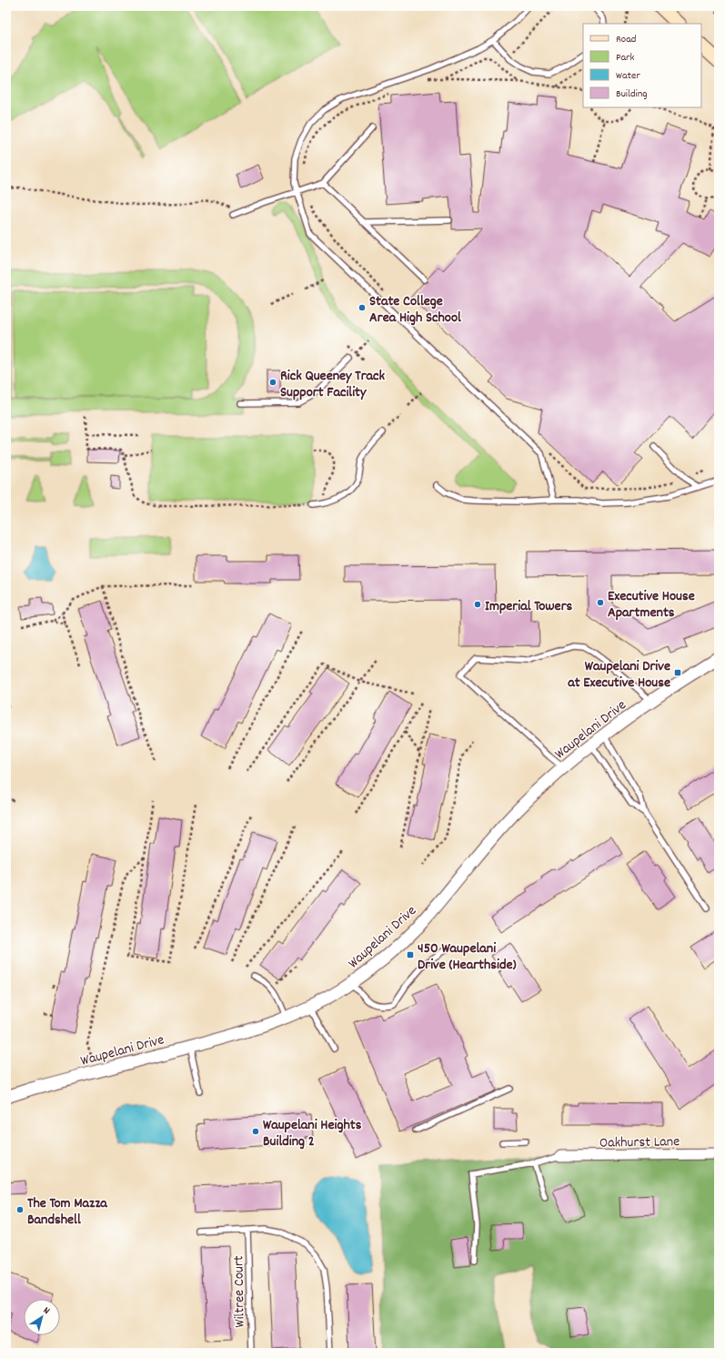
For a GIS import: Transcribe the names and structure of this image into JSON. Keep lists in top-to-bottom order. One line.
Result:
{"streets":{"street":["Waupelani Drive","Oakhurst Lane"],"lane":["Wiltree Court"]},"places":{"other":["State College Area High School","Rick Queeney Track Support Facility","Executive House Apartments","Imperial Towers","Waupelani Heights Building 2","The Tom Mazza Bandshell"],"transit":["Waupelani Drive at Executive House","450 Waupelani Drive (Hearthside)"]},"legend":["Road","Park","Water","Building"],"north":"top right"}
